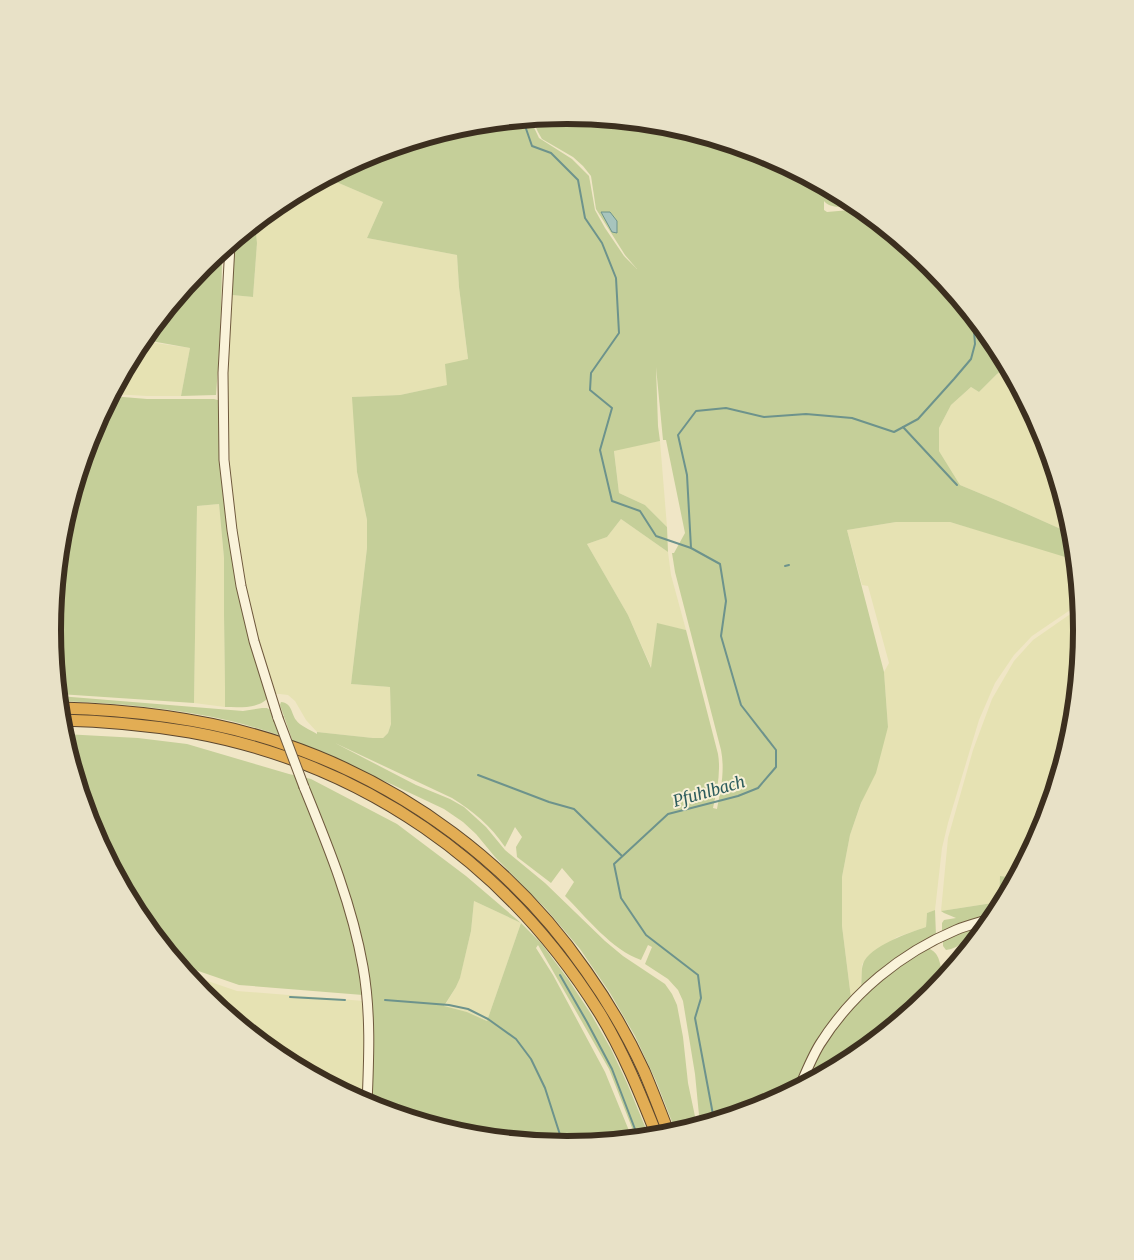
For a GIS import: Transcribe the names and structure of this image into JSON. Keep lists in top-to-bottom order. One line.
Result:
{"water":["Pfuhlbach"]}
